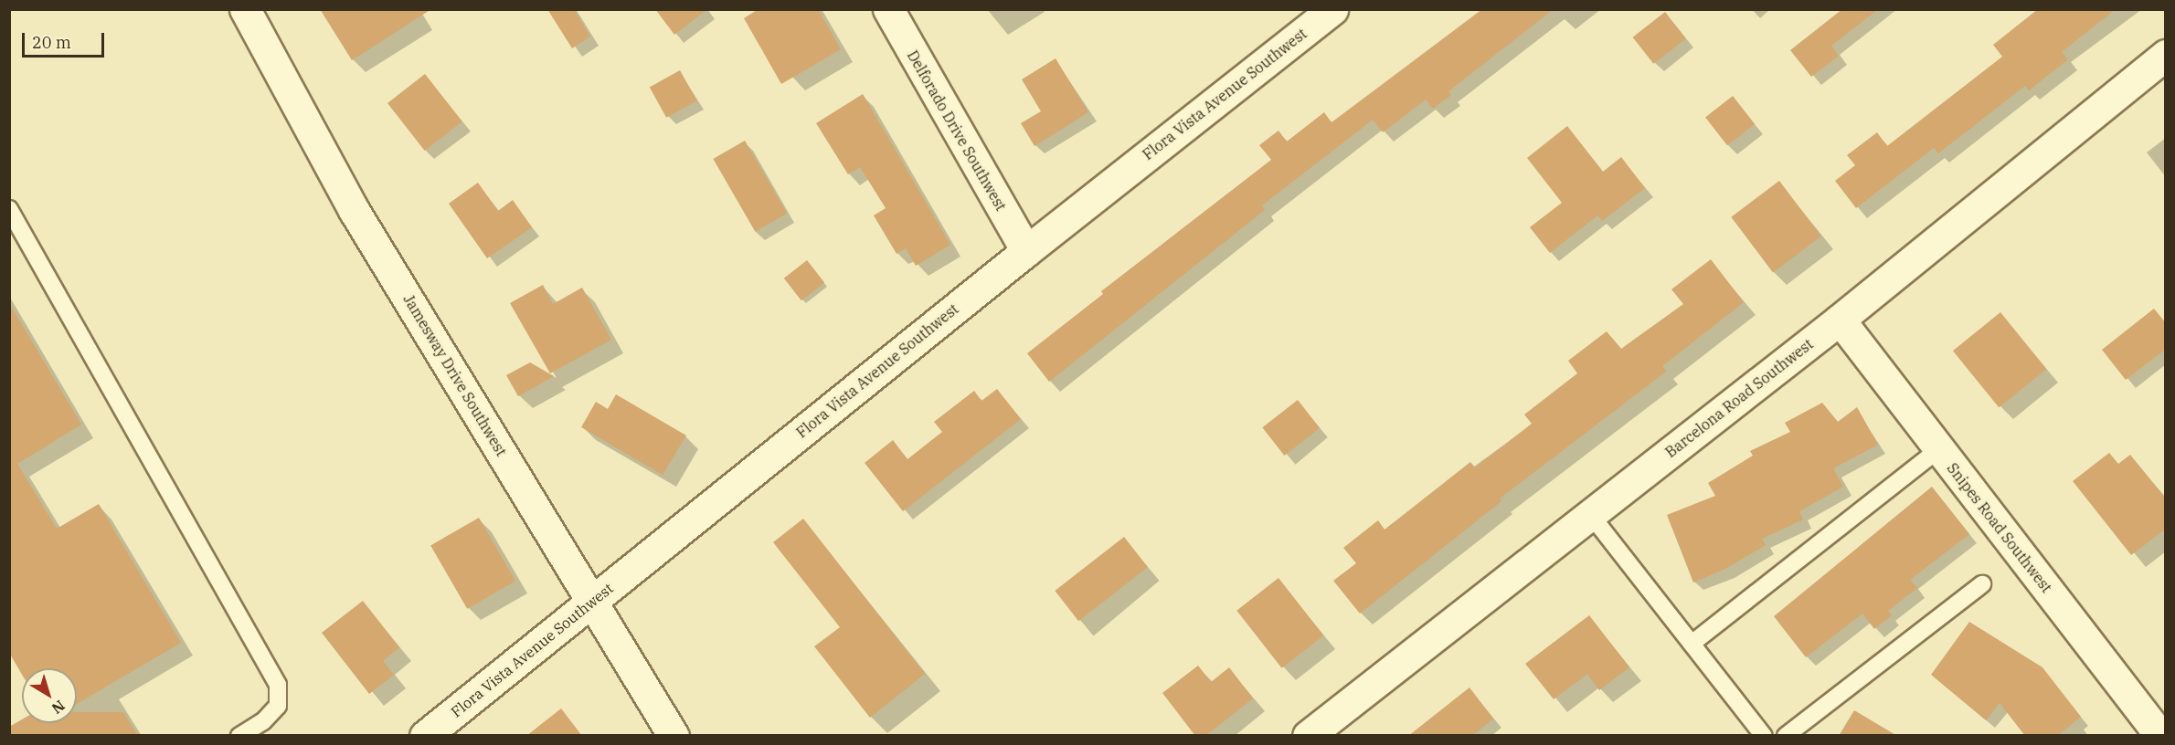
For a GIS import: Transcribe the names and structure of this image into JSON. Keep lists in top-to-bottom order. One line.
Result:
{"streets":{"street":["Flora Vista Avenue Southwest","Delforado Drive Southwest","Jamesway Drive Southwest","Barcelona Road Southwest","Snipes Road Southwest"]},"crossings":[["Flora Vista Avenue Southwest","Delforado Drive Southwest"],["Flora Vista Avenue Southwest","Jamesway Drive Southwest"],["Barcelona Road Southwest","Snipes Road Southwest"]],"scale_bar":"20 m","north":"bottom right"}
